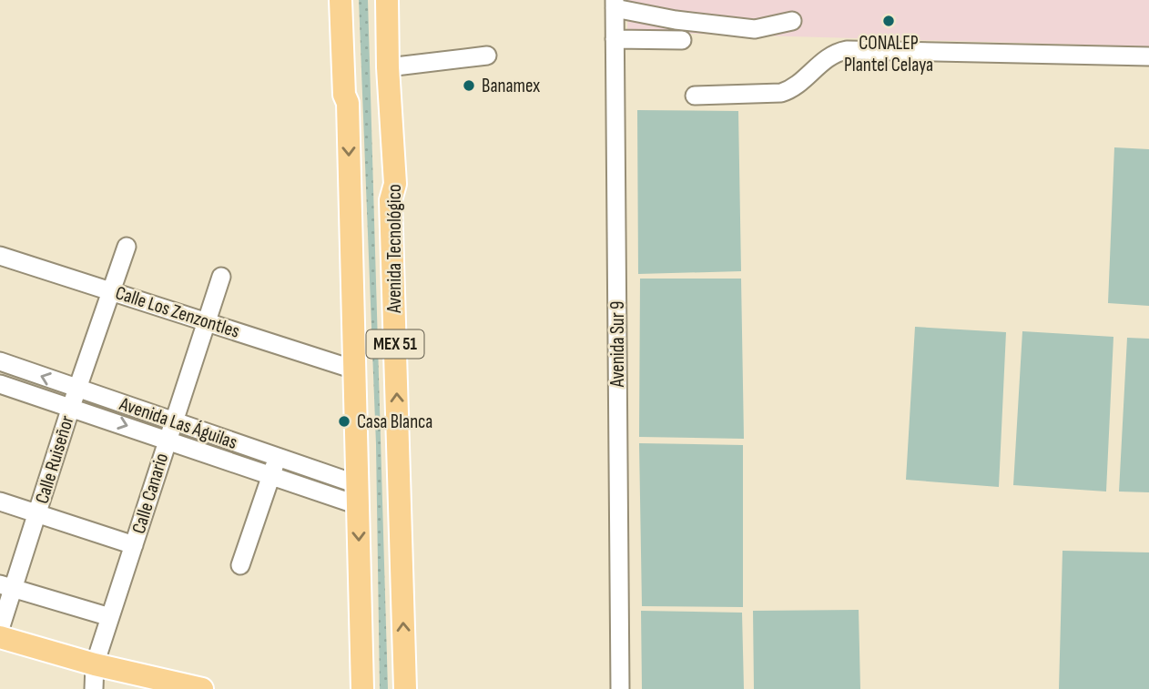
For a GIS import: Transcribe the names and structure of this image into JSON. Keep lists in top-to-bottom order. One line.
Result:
{"streets":{"main road":["Avenida Tecnológico","MEX 51"],"street":["Calle Los Zenzontles","Avenida Sur 9","Avenida Las Águilas","Calle Ruiseñor","Calle Canario"]},"crossings":[["Calle Los Zenzontles","MEX 51"],["Calle Los Zenzontles","Calle Ruiseñor"],["Calle Los Zenzontles","Calle Canario"],["MEX 51","Avenida Las Águilas"],["Avenida Las Águilas","Calle Ruiseñor"],["Avenida Las Águilas","Calle Canario"]],"places":["CONALEP Plantel Celaya","Banamex","Casa Blanca"]}
